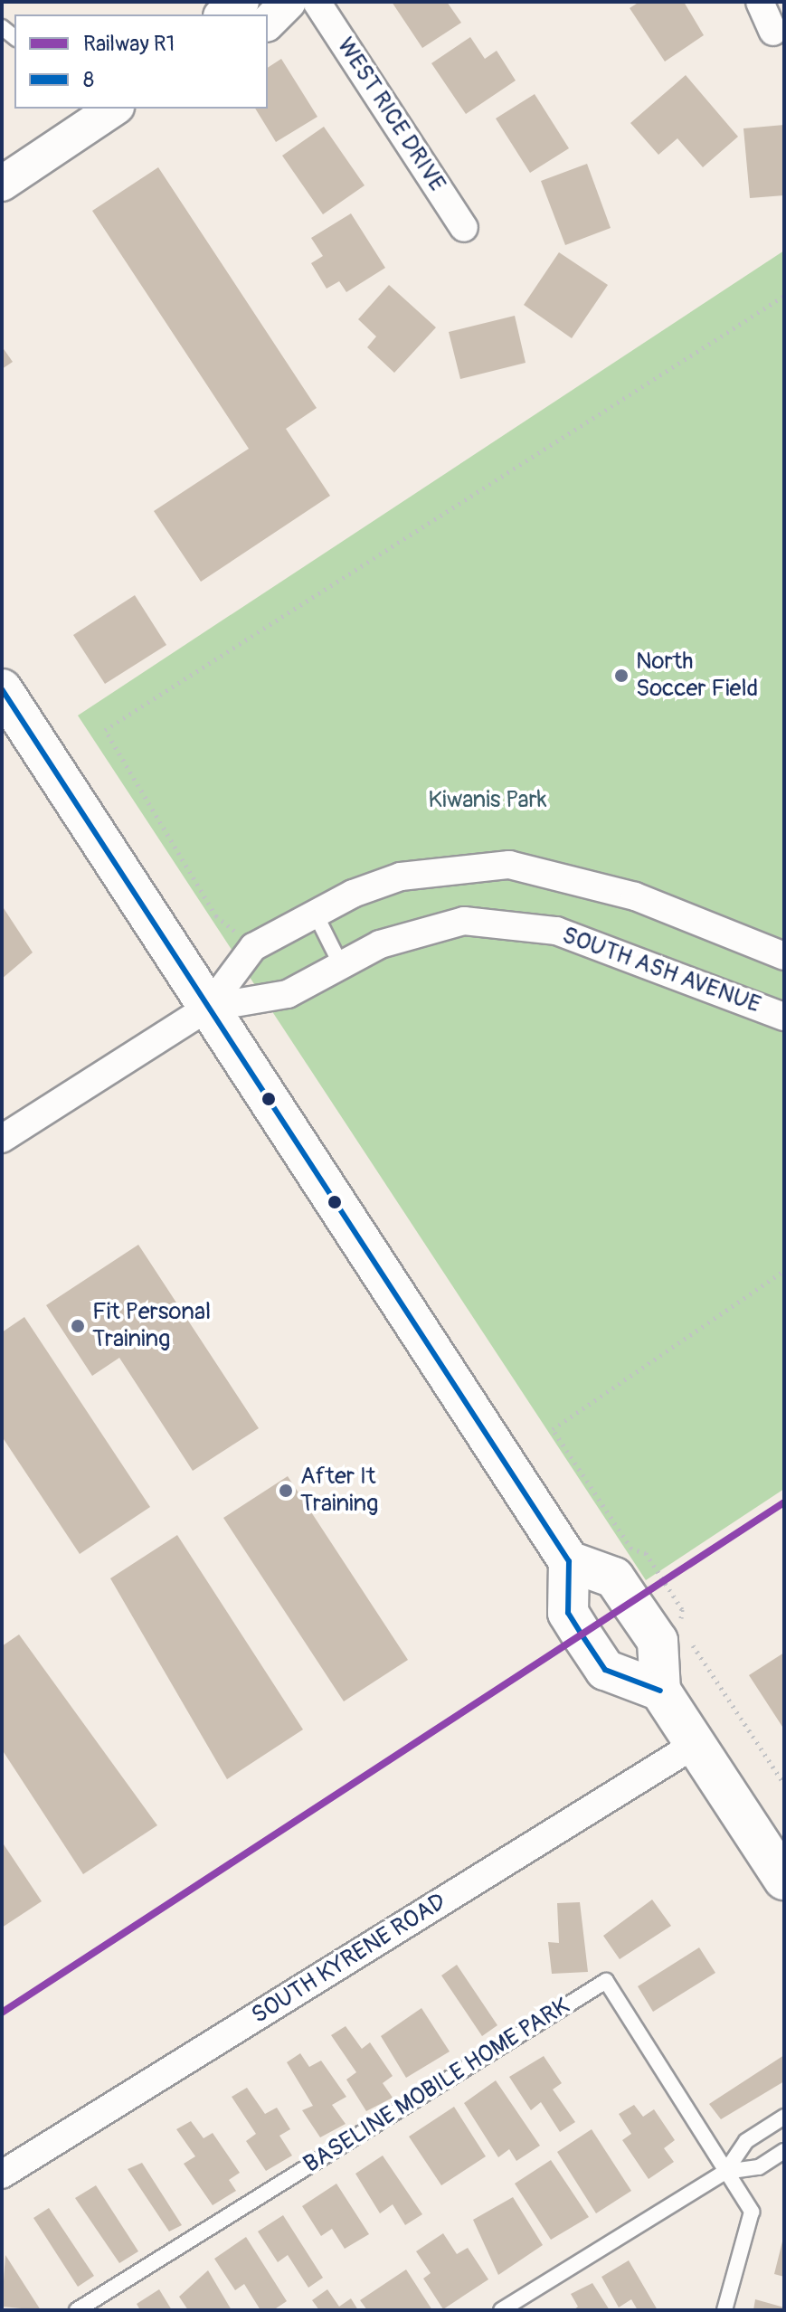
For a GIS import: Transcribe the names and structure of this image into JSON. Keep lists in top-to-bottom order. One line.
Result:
{"streets":{"street":["WEST RICE DRIVE","SOUTH ASH AVENUE","SOUTH KYRENE ROAD"],"lane":["BASELINE MOBILE HOME PARK"]},"parks":["Kiwanis Park"],"places":["North Soccer Field","Fit Personal Training","After It Training"],"lines":["transit line 8","rail line R1"],"legend":["Railway R1","8"]}
